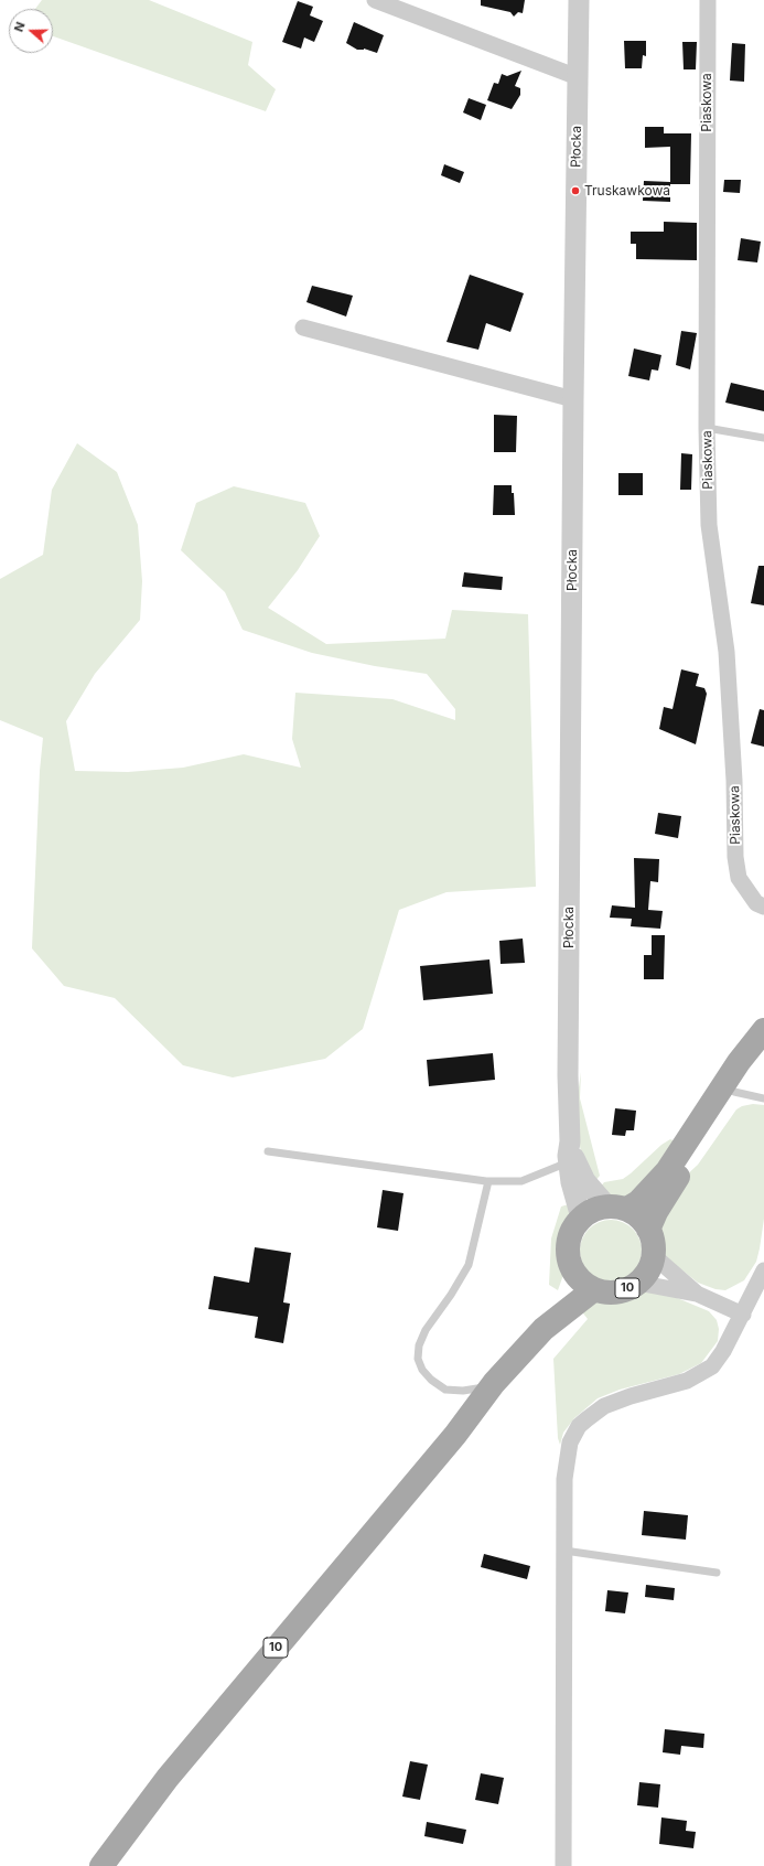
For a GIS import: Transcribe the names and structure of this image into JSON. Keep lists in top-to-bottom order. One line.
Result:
{"streets":{"main road":["10"],"street":["Piaskowa","Płocka"]},"crossings":[["Płocka","10"]],"places":["Truskawkowa"],"north":"left"}
